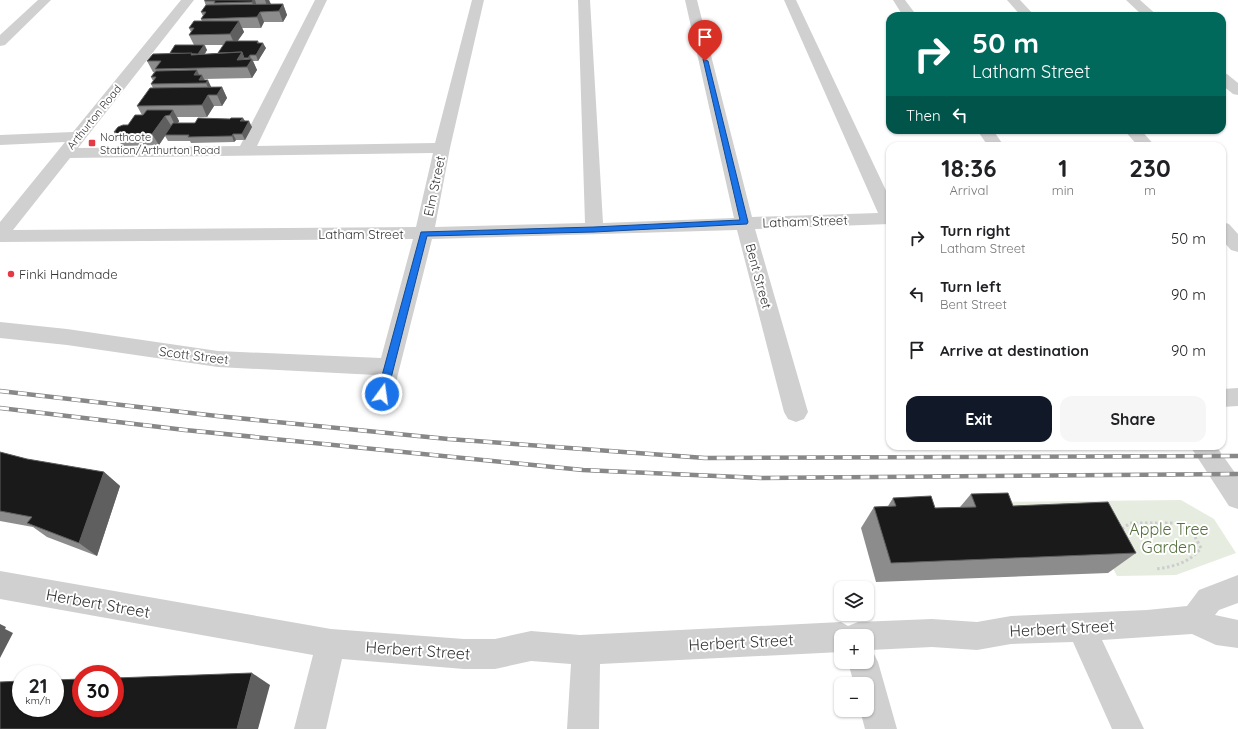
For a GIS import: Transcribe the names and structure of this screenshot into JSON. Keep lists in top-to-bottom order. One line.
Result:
{"streets":{"street":["Arthurton Road","Elm Street","Latham Street","Bent Street","Scott Street","Herbert Street"]},"crossings":[["Arthurton Road","Latham Street"],["Elm Street","Latham Street"],["Elm Street","Scott Street"],["Latham Street","Bent Street"]],"parks":["Apple Tree Garden"],"places":{"transit":["Northcote Station/Arthurton Road"],"other":["Finki Handmade"]},"page":{"turn":["50 m","Latham Street"],"then":"Then","eta":["18:36","Arrival","1","min","230","m"],"list":[{"name":"Turn right","note":"Latham Street","value":"50 m"},{"name":"Turn left","note":"Bent Street","value":"90 m"},{"name":"Arrive at destination","value":"90 m"}],"buttons":["Exit","Share"],"map_buttons":["+","−"],"speed":"21 km/h","limit":"30"}}
